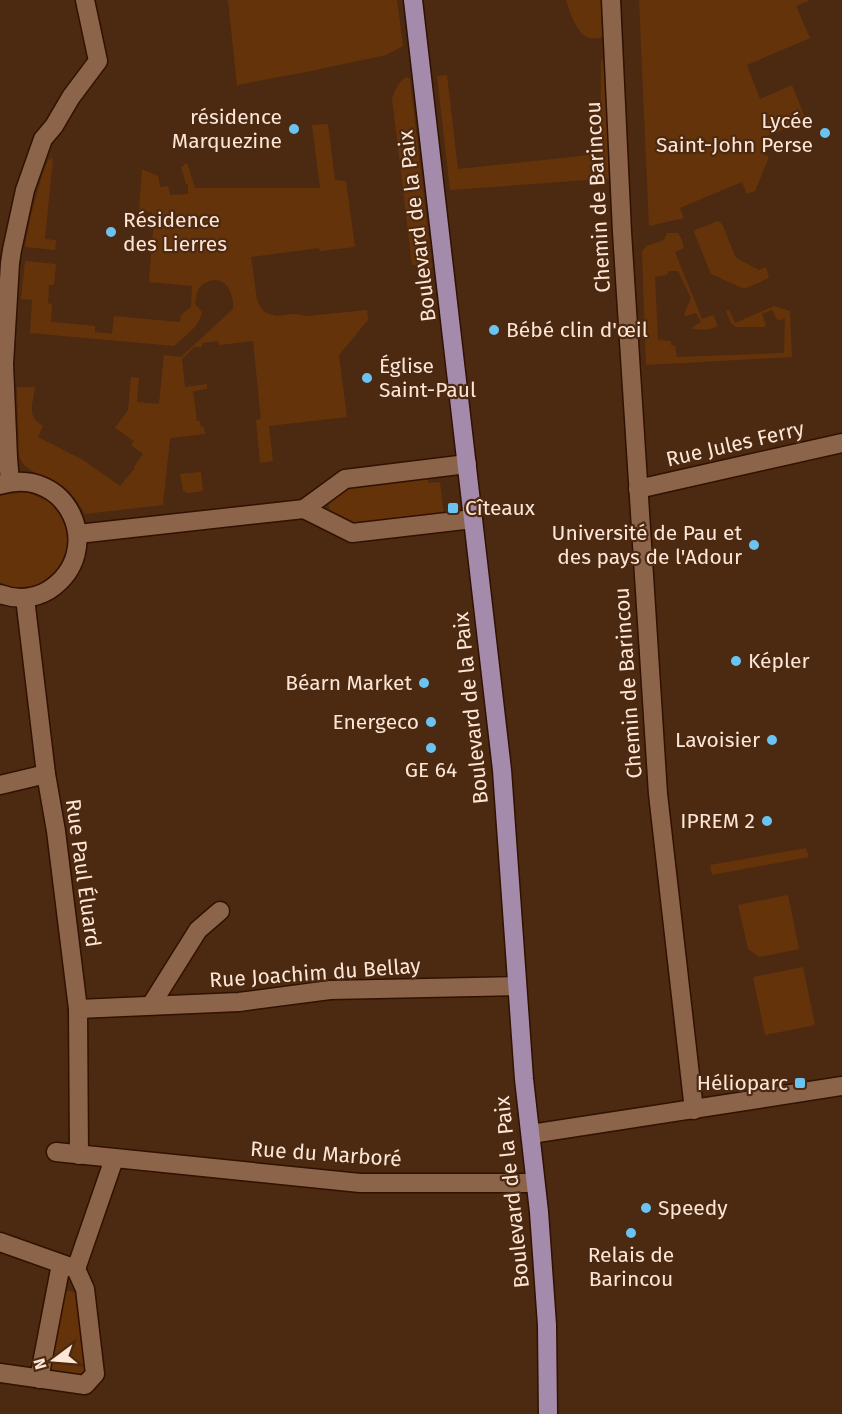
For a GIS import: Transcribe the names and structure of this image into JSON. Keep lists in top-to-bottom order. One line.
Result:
{"streets":{"main road":["Boulevard de la Paix"],"street":["Chemin de Barincou","Rue Jules Ferry","Rue Paul Éluard","Rue Joachim du Bellay","Rue du Marboré"]},"crossings":[["Chemin de Barincou","Rue Jules Ferry"],["Boulevard de la Paix","Rue Joachim du Bellay"],["Boulevard de la Paix","Rue du Marboré"],["Rue Paul Éluard","Rue Joachim du Bellay"],["Rue Paul Éluard","Rue du Marboré"]],"places":{"other":["résidence Marquezine","Lycée Saint-John Perse","Résidence des Lierres","Bébé clin d'œil","Église Saint-Paul","Université de Pau et des pays de l'Adour","Képler","Béarn Market","Energeco","Lavoisier","GE 64","IPREM 2","Speedy","Relais de Barincou"],"transit":["Cîteaux","Hélioparc"]},"north":"left"}
